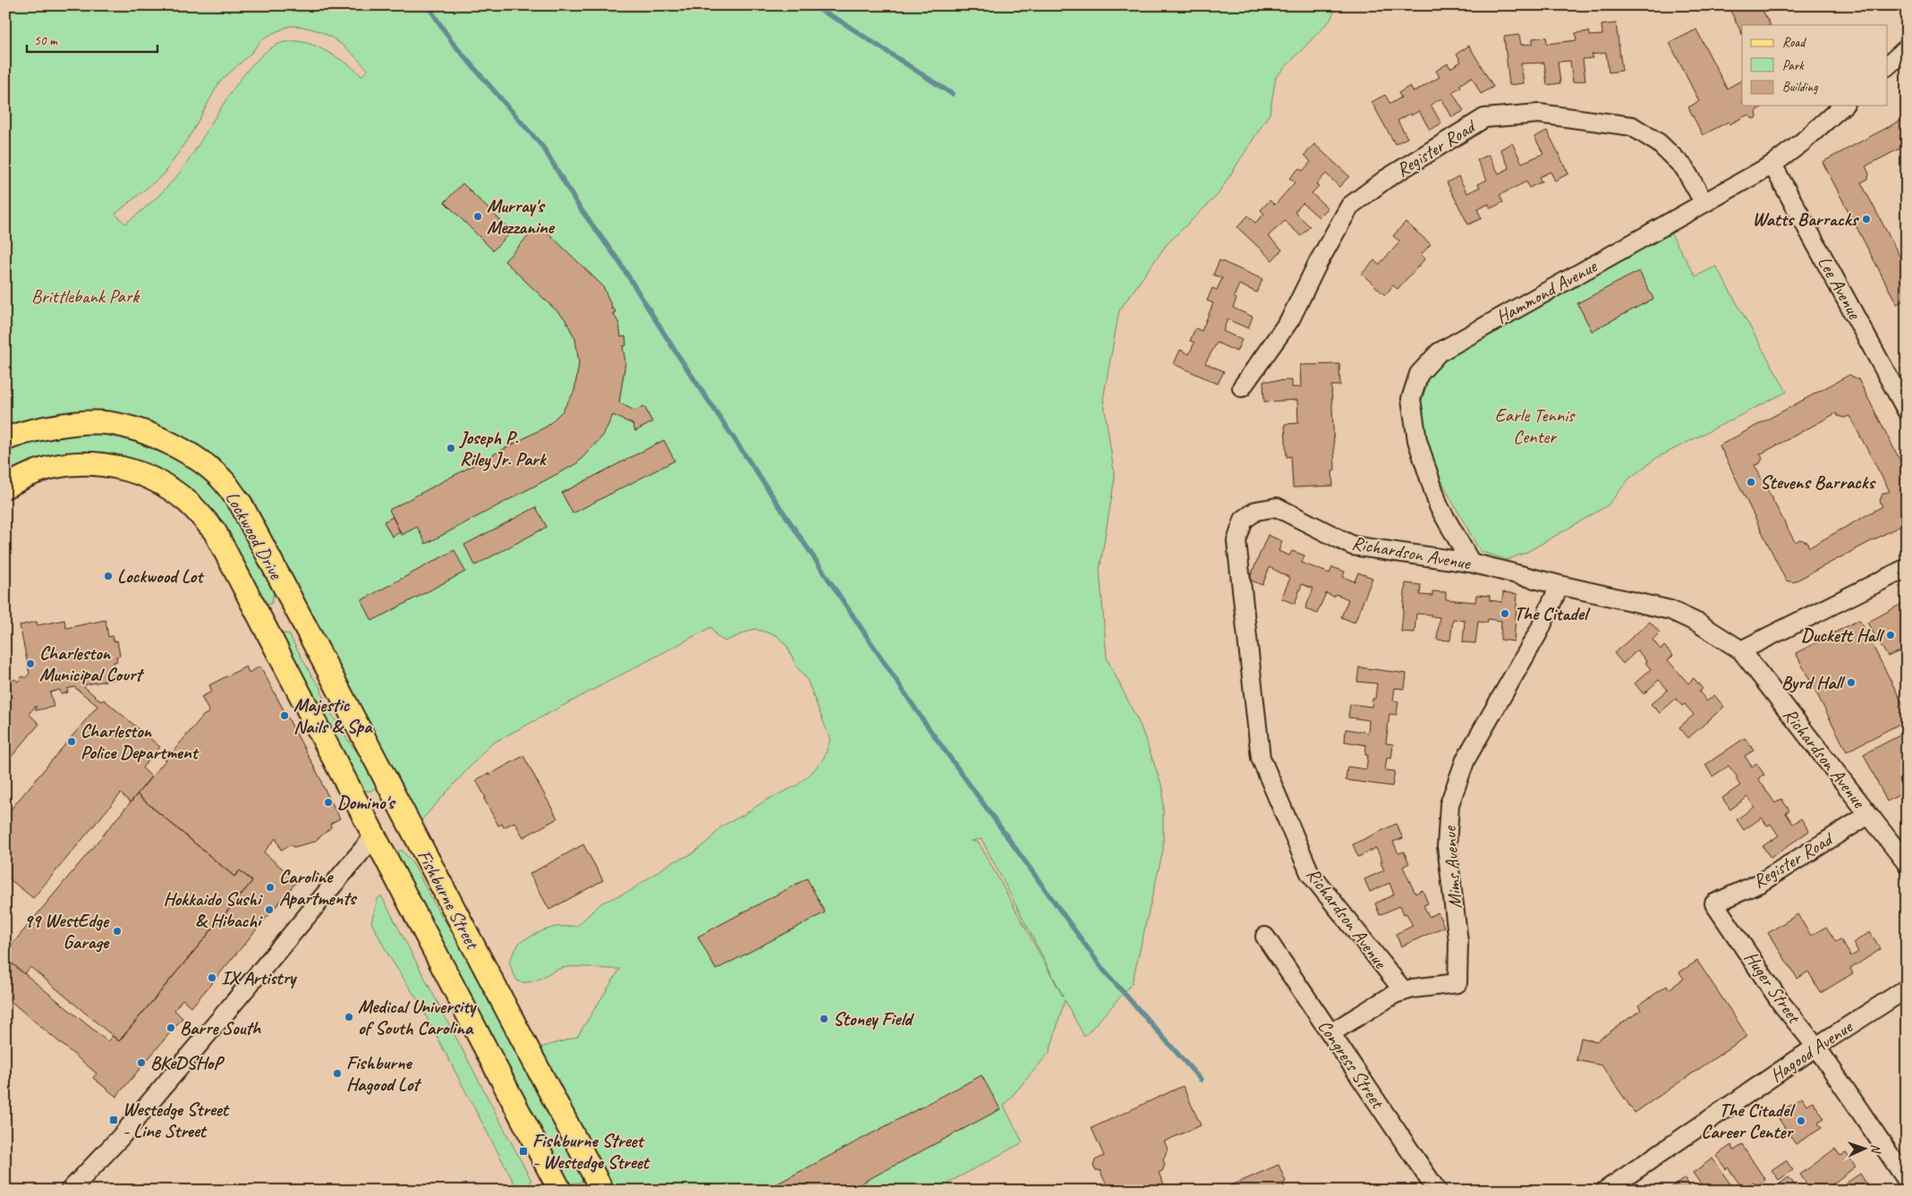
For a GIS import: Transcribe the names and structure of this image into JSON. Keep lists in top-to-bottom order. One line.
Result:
{"streets":{"main road":["Lockwood Drive","Fishburne Street"],"street":["Register Road","Lee Avenue","Hammond Avenue","Richardson Avenue","Mims Avenue","Huger Street","Hagood Avenue","Congress Street"]},"crossings":[["Register Road","Hammond Avenue"],["Register Road","Richardson Avenue"],["Register Road","Huger Street"],["Lee Avenue","Hammond Avenue"],["Hammond Avenue","Richardson Avenue"],["Lockwood Drive","Fishburne Street"],["Richardson Avenue","Mims Avenue"],["Mims Avenue","Congress Street"],["Huger Street","Hagood Avenue"]],"parks":["Brittlebank Park","Earle Tennis Center"],"places":{"other":["Murray's Mezzanine","Watts Barracks","Joseph P. Riley Jr. Park","Stevens Barracks","Lockwood Lot","The Citadel","Duckett Hall","Charleston Municipal Court","Byrd Hall","Majestic Nails & Spa","Charleston Police Department","Domino's","Caroline Apartments","Hokkaido Sushi & Hibachi","99 WestEdge Garage","IX Artistry","Medical University of South Carolina","Stoney Field","Barre South","BKeDSHoP","Fishburne Hagood Lot","The Citadel Career Center"],"transit":["Westedge Street - Line Street","Fishburne Street - Westedge Street"]},"legend":["Road","Park","Building"],"scale_bar":"50 m","north":"right"}
